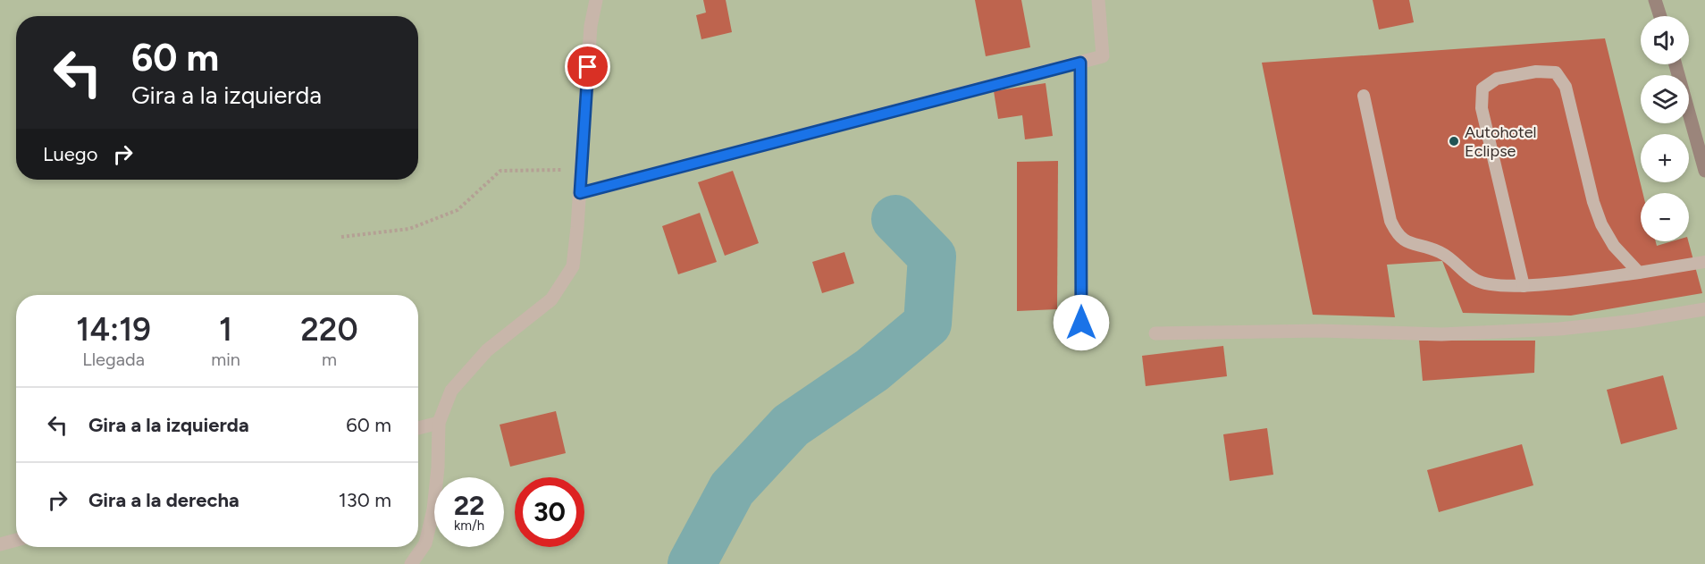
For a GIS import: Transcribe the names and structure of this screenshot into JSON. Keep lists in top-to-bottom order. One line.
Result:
{"places":["Autohotel Eclipse"],"page":{"map_buttons":["+","−"],"turn":["60 m","Gira a la izquierda"],"then":"Luego","eta":["14:19","Llegada","1","min","220","m"],"list":[{"name":"Gira a la izquierda","value":"60 m"},{"name":"Gira a la derecha","value":"130 m"}],"speed":"22 km/h","limit":"30"}}
